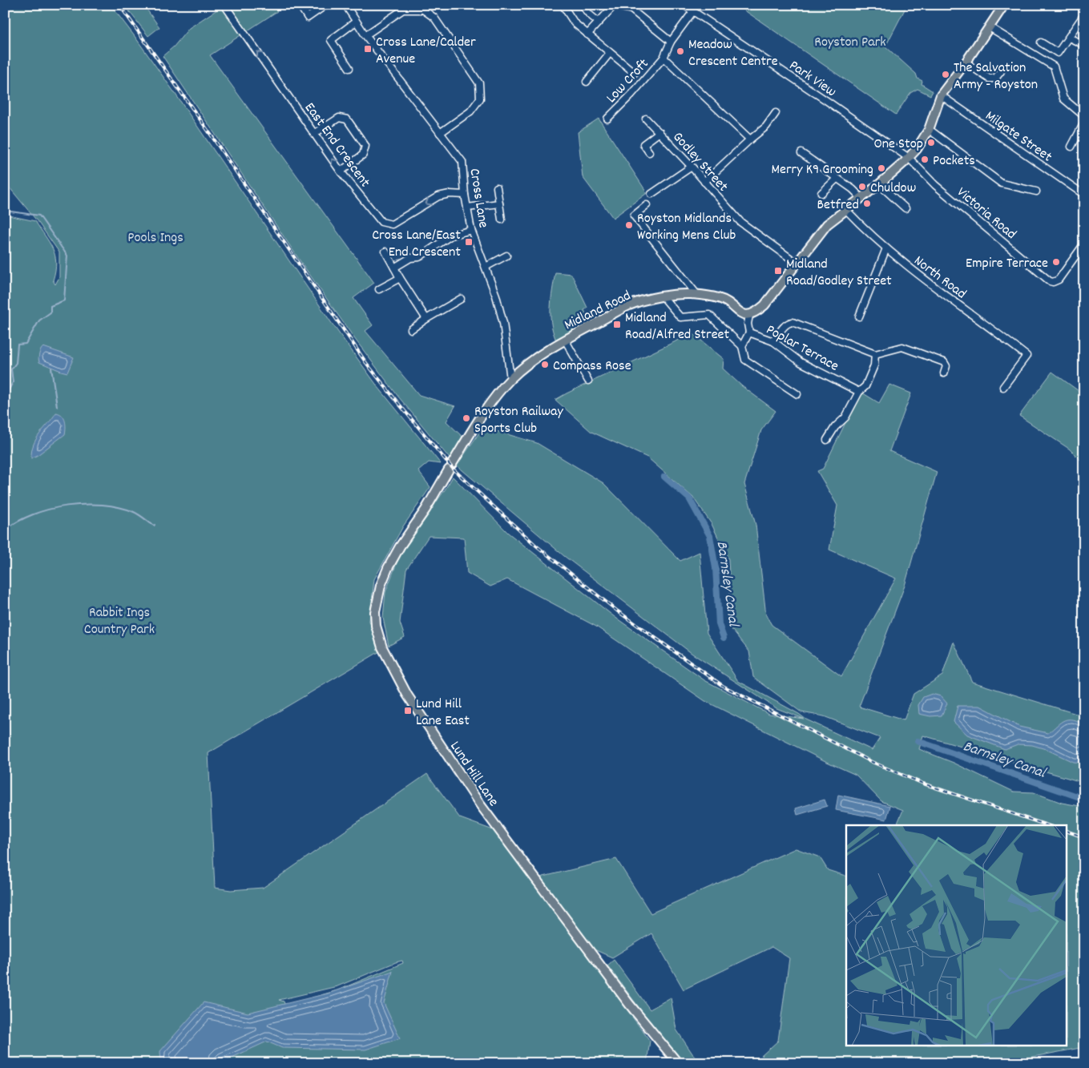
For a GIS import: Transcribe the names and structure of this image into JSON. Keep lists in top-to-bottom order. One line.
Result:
{"streets":{"main road":["Midland Road","Lund Hill Lane"],"street":["Park View","Low Croft","Milgate Street","East End Crescent","Godley Street","Cross Lane","Victoria Road","North Road","Poplar Terrace"]},"crossings":[["Park View","Low Croft"],["Park View","Victoria Road"],["East End Crescent","Cross Lane"],["Cross Lane","Midland Road"],["Cross Lane","Lund Hill Lane"],["Midland Road","Poplar Terrace"],["Midland Road","Lund Hill Lane"]],"one_way":["East End Crescent"],"water":["Barnsley Canal"],"parks":["Royston Park","Pools Ings","Rabbit Ings Country Park"],"places":{"transit":["Cross Lane/Calder Avenue","Cross Lane/East End Crescent","Midland Road/Godley Street","Midland Road/Alfred Street","Lund Hill Lane East"],"other":["Meadow Crescent Centre","The Salvation Army - Royston","One Stop","Pockets","Merry K9 Grooming","Chuldow","Betfred","Royston Midlands Working Mens Club","Empire Terrace","Compass Rose","Royston Railway Sports Club"]}}
